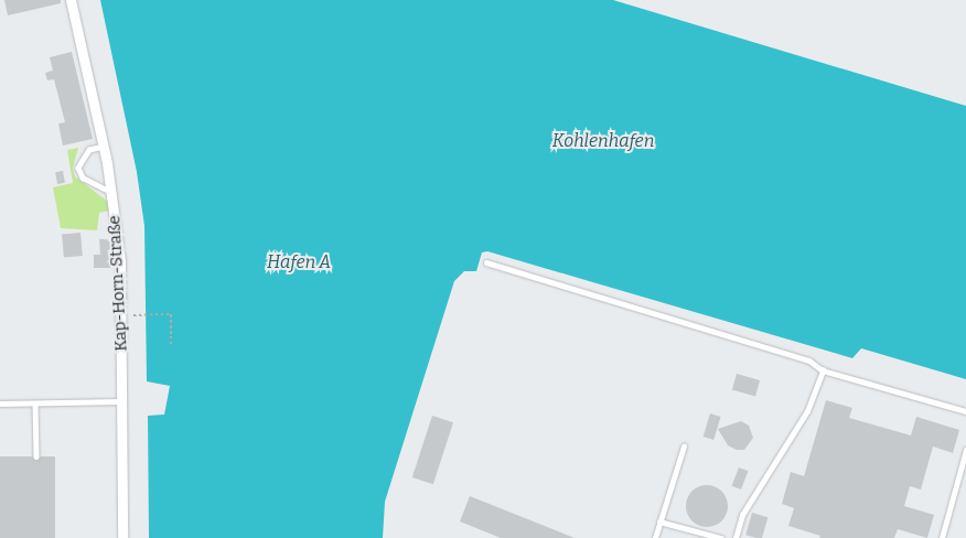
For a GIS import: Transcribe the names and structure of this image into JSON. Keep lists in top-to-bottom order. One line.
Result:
{"streets":{"street":["Kap-Horn-Straße"]},"water":["Kohlenhafen","Hafen A"]}
